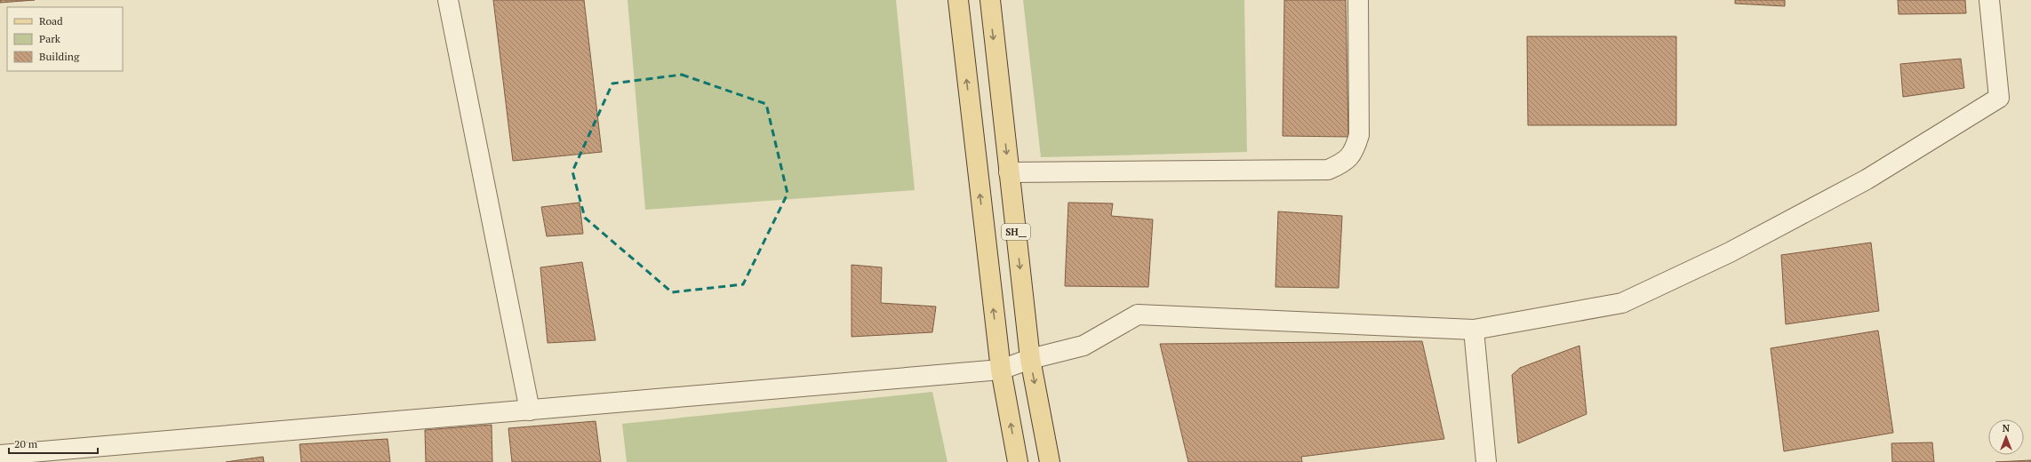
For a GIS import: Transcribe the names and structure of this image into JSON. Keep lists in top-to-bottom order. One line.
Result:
{"streets":{"main road":["SH__"]},"legend":["Road","Park","Building"],"scale_bar":"20 m","north":"top"}
